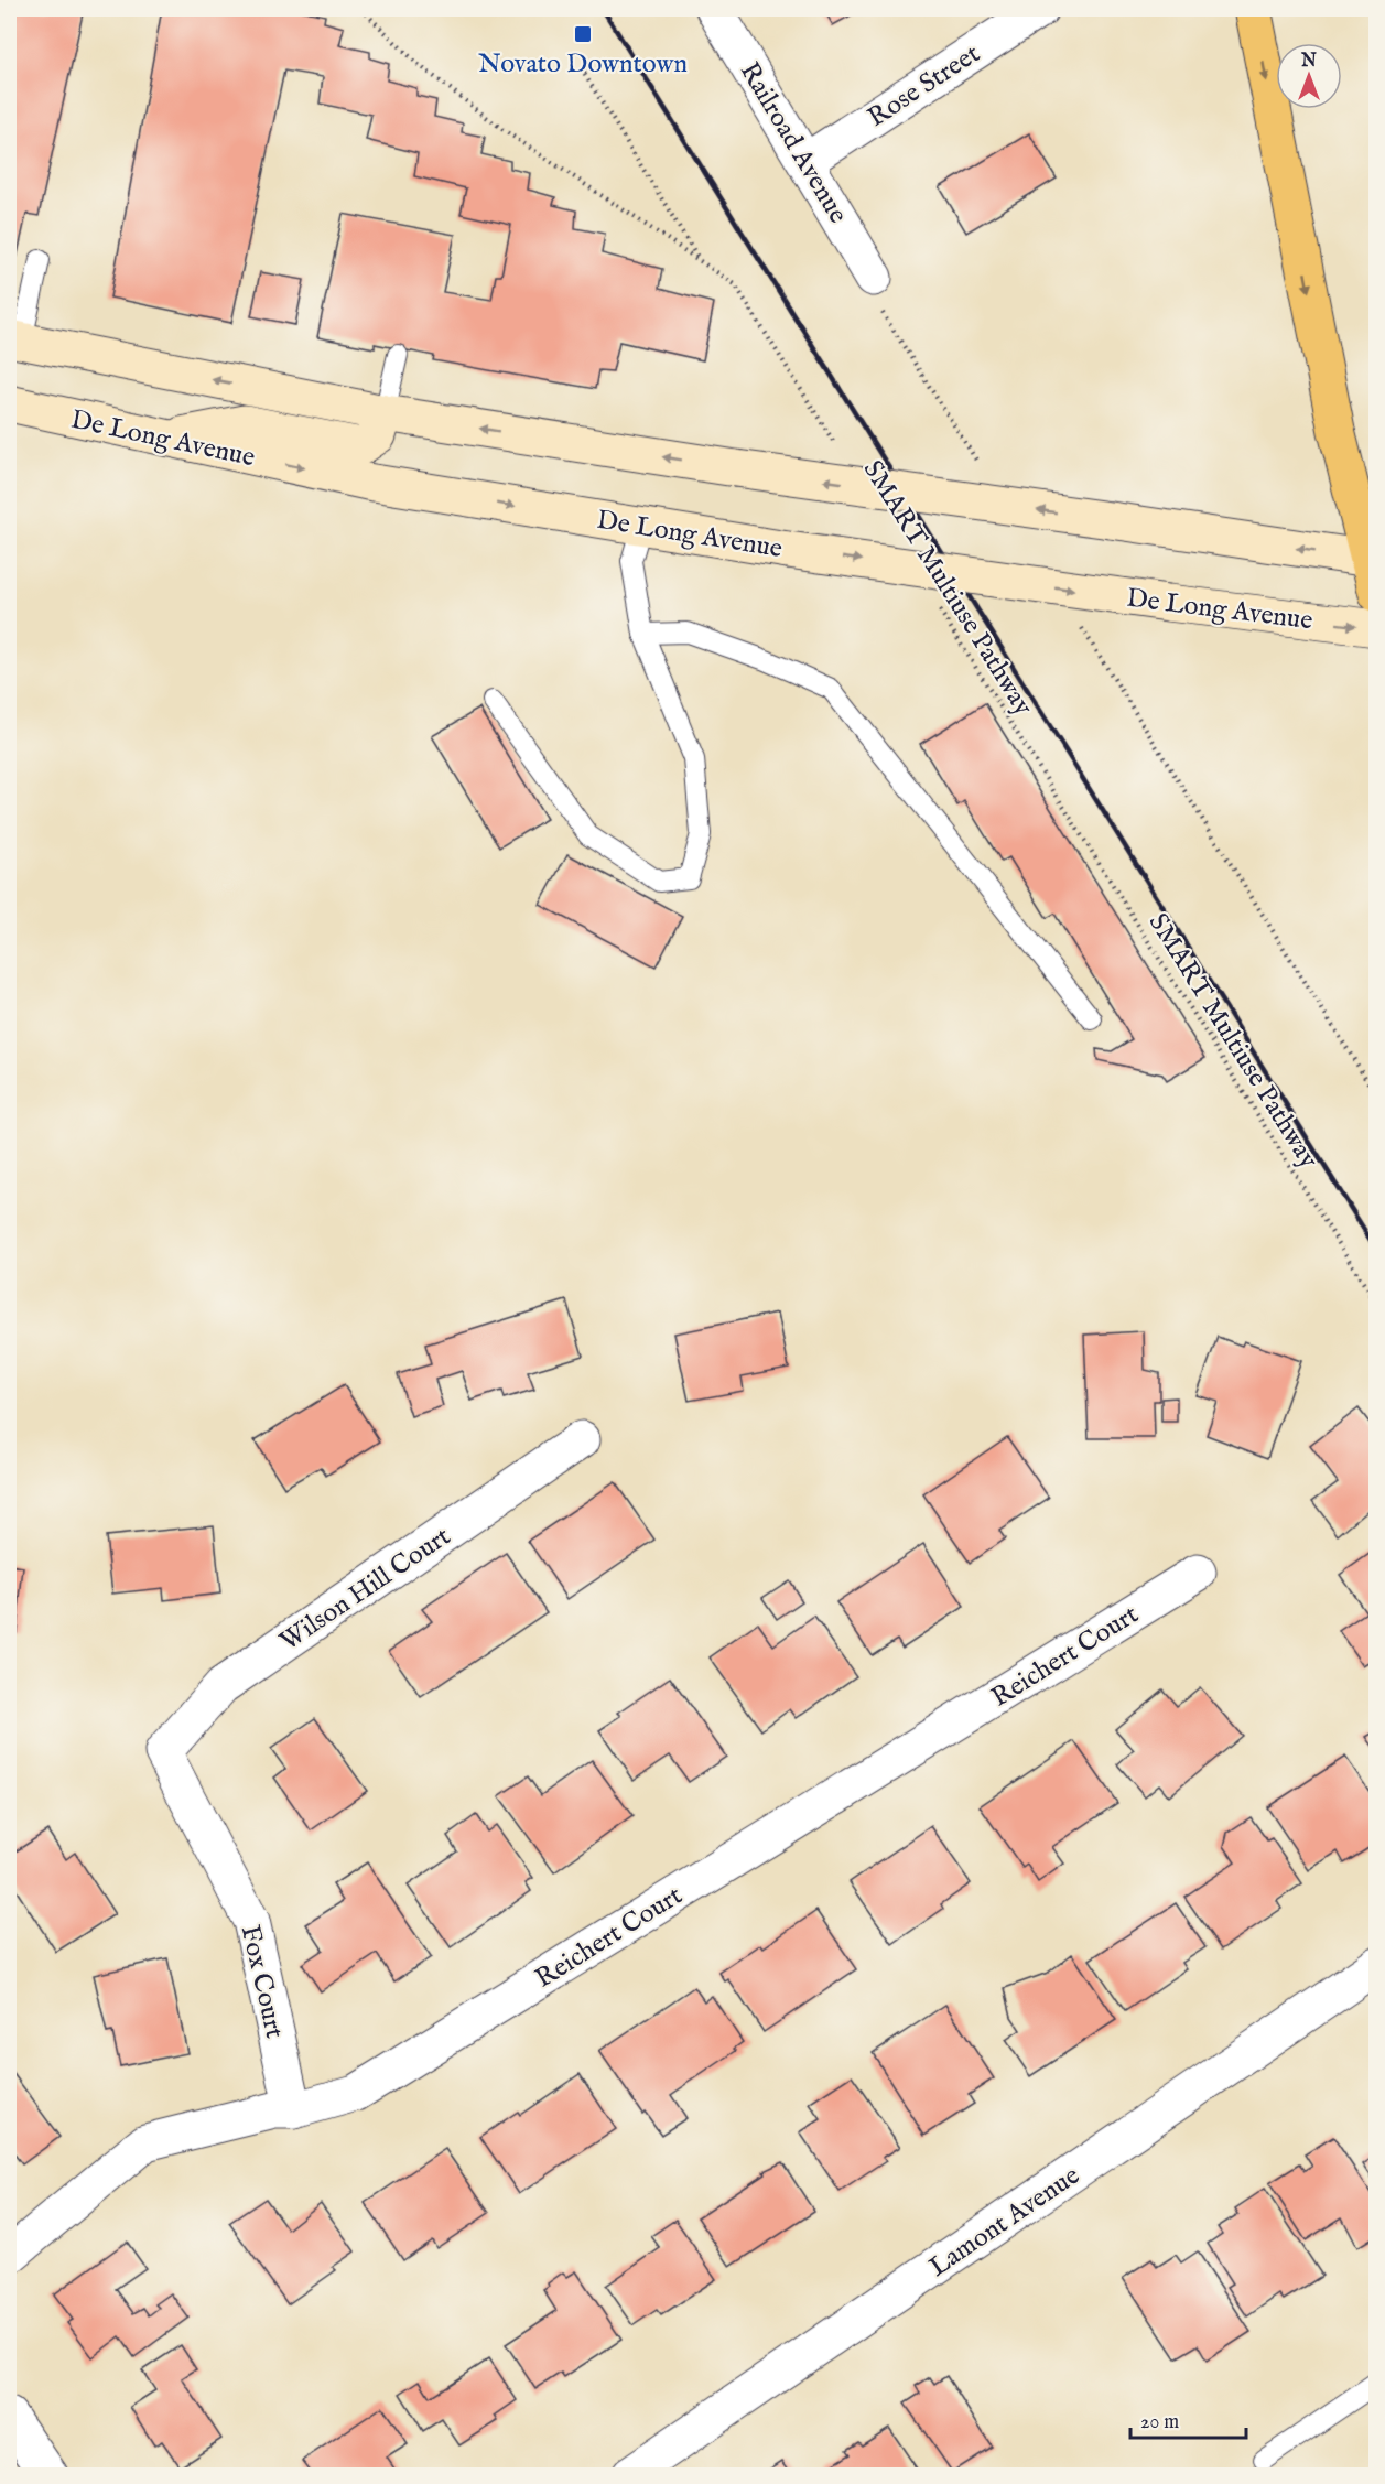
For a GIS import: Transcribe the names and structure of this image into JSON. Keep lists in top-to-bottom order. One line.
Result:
{"streets":{"main road":["De Long Avenue"],"street":["Rose Street","Railroad Avenue","Wilson Hill Court","Reichert Court","Fox Court","Lamont Avenue"],"path":["SMART Multiuse Pathway"]},"crossings":[["Rose Street","Railroad Avenue"],["Wilson Hill Court","Fox Court"],["Reichert Court","Fox Court"]],"places":{"transit":["Novato Downtown"]},"scale_bar":"20 m","north":"top"}
